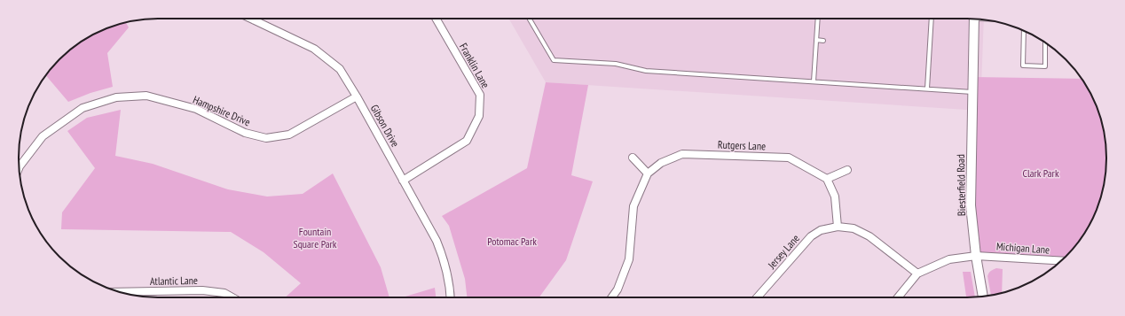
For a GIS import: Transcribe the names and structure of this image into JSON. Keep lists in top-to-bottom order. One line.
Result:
{"streets":{"street":["Franklin Lane","Hampshire Drive","Gibson Drive","Rutgers Lane","Biesterfield Road","Michigan Lane","Jersey Lane","Atlantic Lane"]},"crossings":[["Franklin Lane","Gibson Drive"],["Hampshire Drive","Gibson Drive"],["Biesterfield Road","Michigan Lane"]],"parks":["Clark Park","Fountain Square Park","Potomac Park"]}
